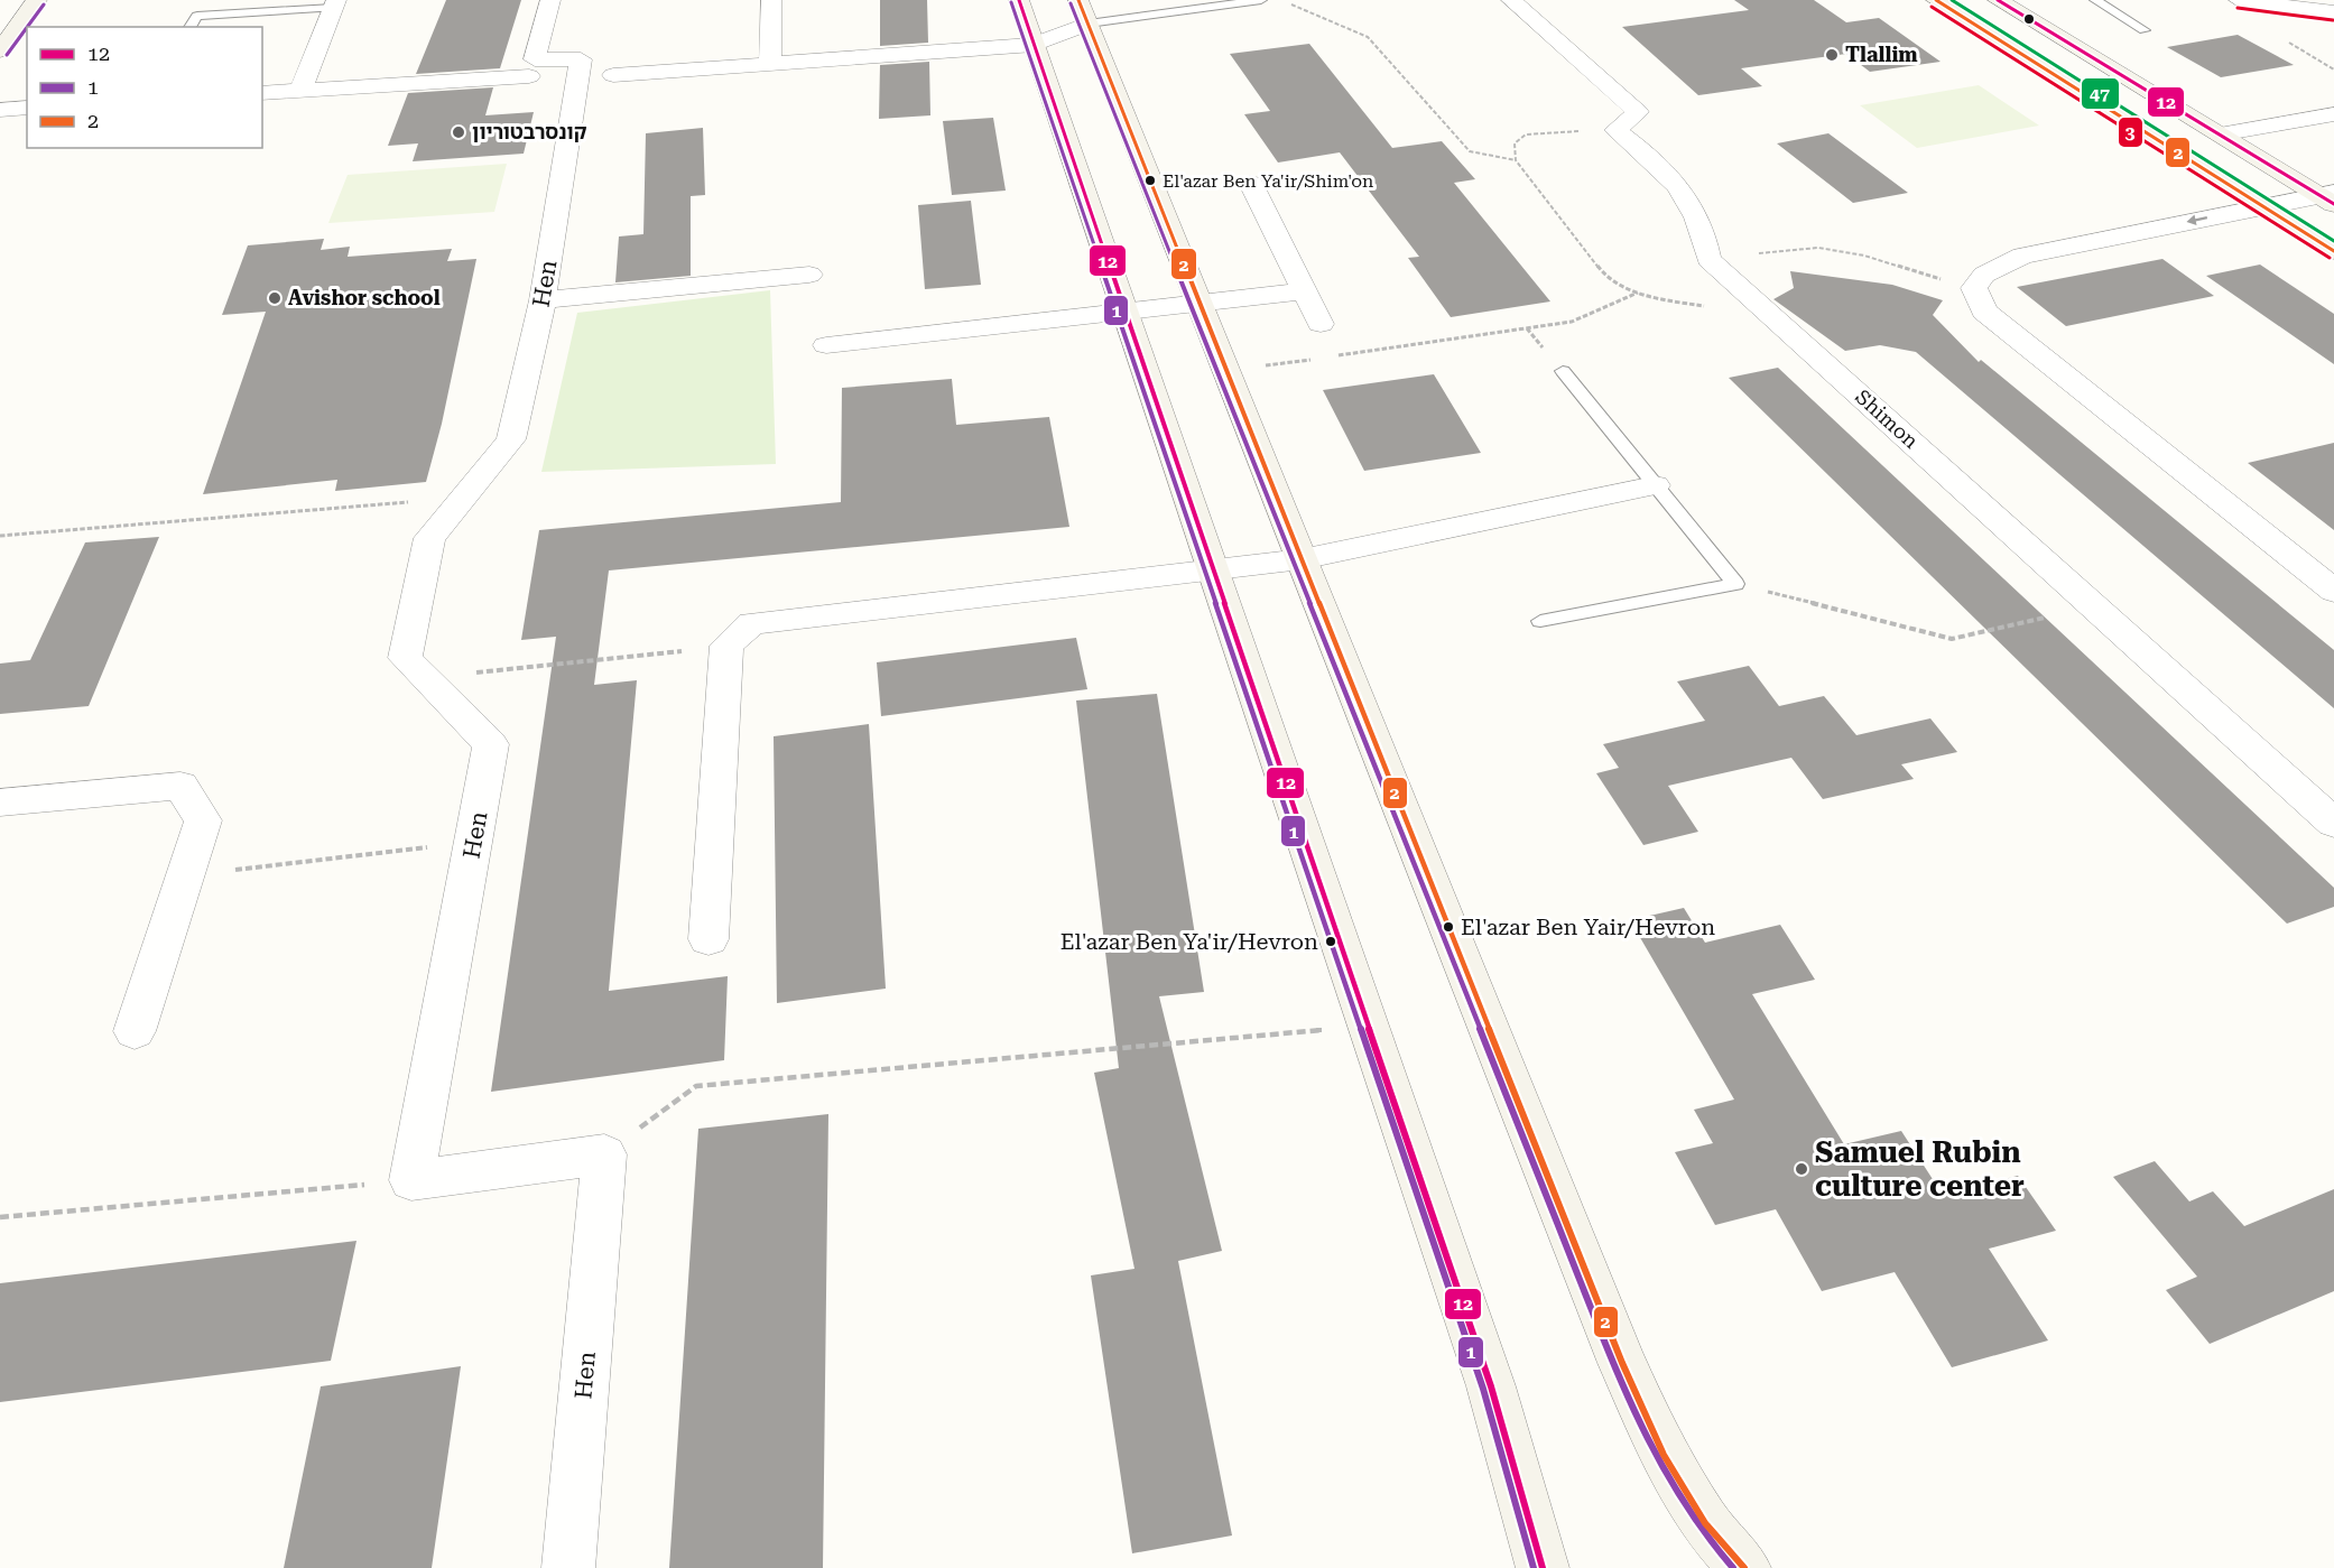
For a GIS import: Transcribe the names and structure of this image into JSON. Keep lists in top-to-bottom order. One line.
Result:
{"streets":{"street":["Hen","Shimon"]},"places":["Tlallim","קונסרבטוריון","El'azar Ben Ya'ir/Shim'on","Avishor school","El'azar Ben Yair/Hevron","El'azar Ben Ya'ir/Hevron","Samuel Rubin culture center"],"lines":["transit line 12","transit line 2","transit line 47","transit line 1","transit line 3"],"legend":["12","1","2"]}
